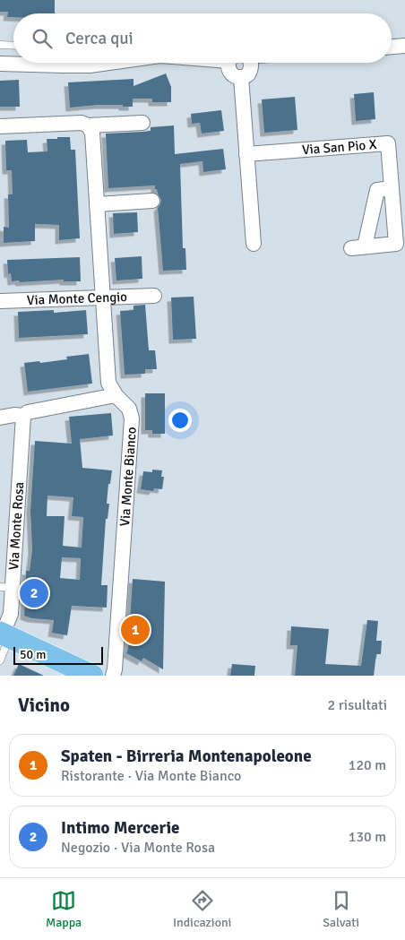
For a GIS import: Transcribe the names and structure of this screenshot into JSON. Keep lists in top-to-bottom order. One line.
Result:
{"streets":{"street":["Via San Pio X","Via Monte Cengio","Via Monte Bianco","Via Monte Rosa"]},"crossings":[["Via Monte Cengio","Via Monte Bianco"]],"scale_bar":"50 m","page":{"search":"Cerca qui","pins":["2","1"],"scale":"50 m","heading":["Vicino","2 risultati"],"list":[{"mark":"1","name":"Spaten - Birreria Montenapoleone","note":"Ristorante · Via Monte Bianco","value":"120 m"},{"mark":"2","name":"Intimo Mercerie","note":"Negozio · Via Monte Rosa","value":"130 m"}],"nav":["Mappa","Indicazioni","Salvati"]}}
